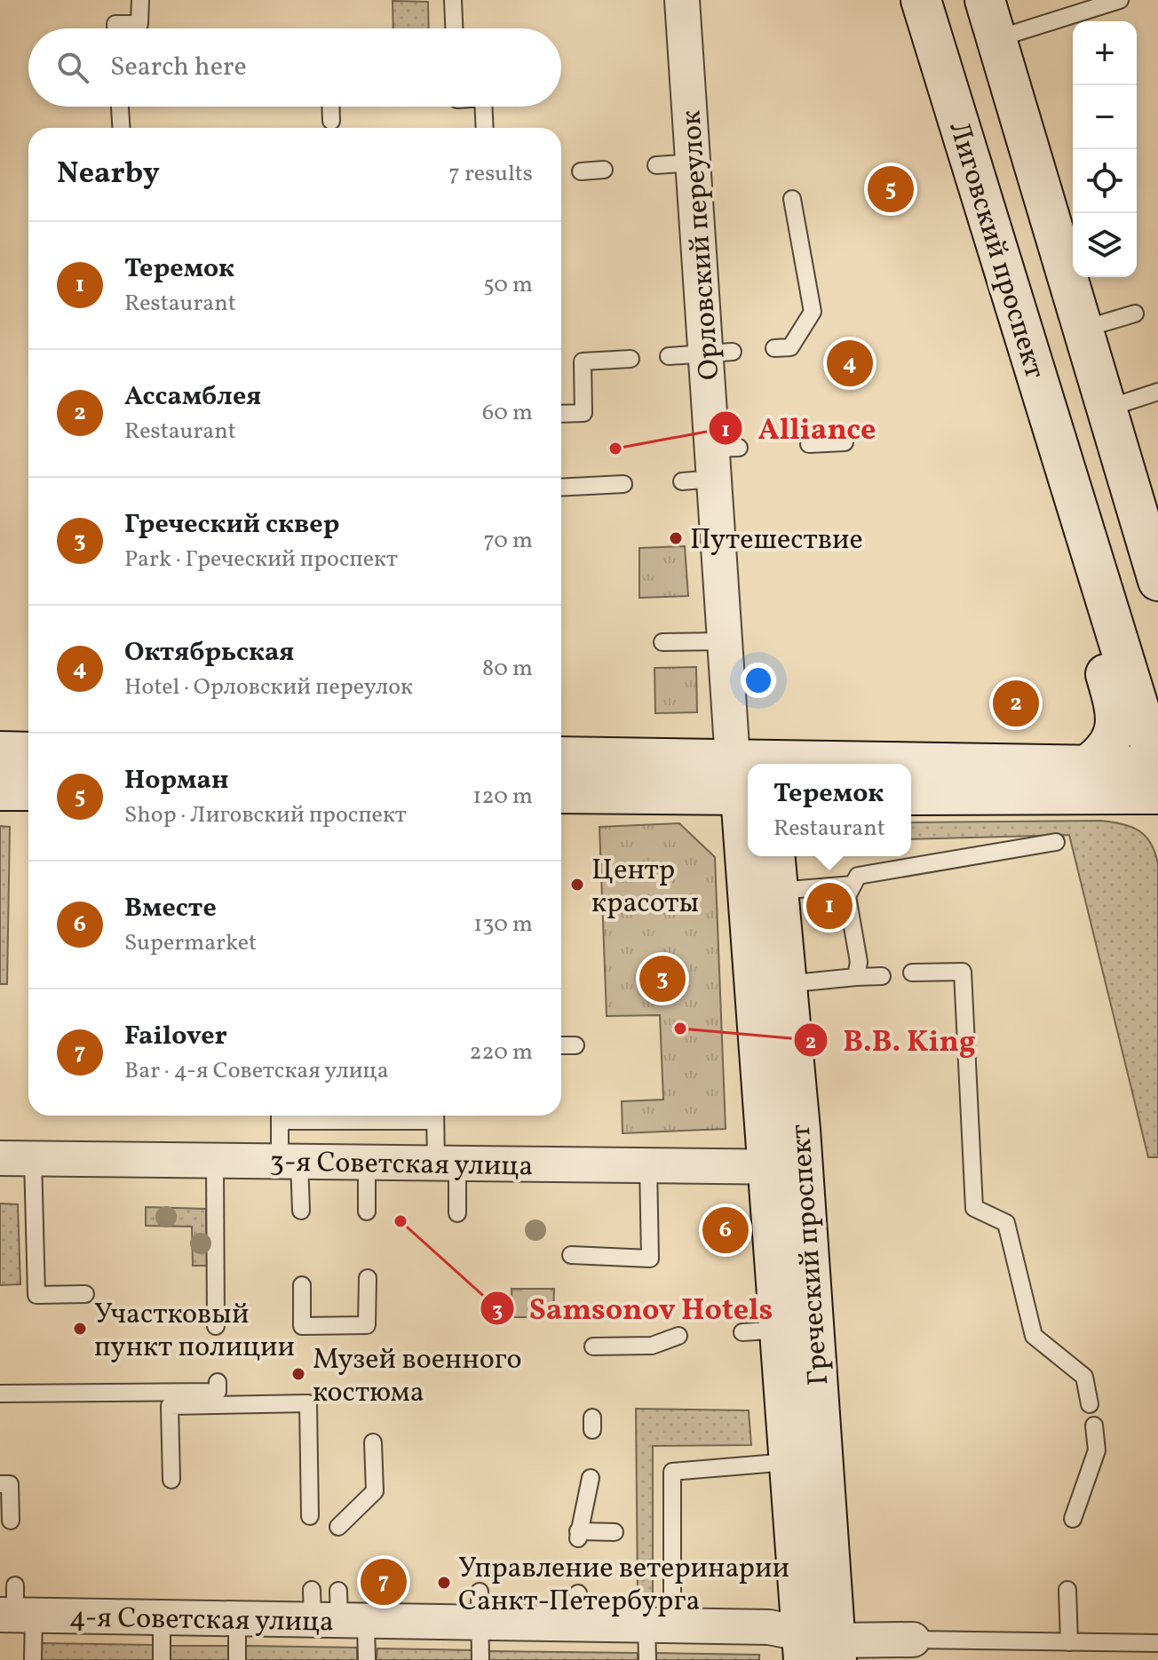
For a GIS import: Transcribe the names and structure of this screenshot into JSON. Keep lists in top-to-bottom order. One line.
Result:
{"streets":{"main road":["Лиговский проспект","Греческий проспект"],"street":["Орловский переулок","3-я Советская улица","4-я Советская улица"]},"crossings":[["Орловский переулок","Греческий проспект"],["3-я Советская улица","Греческий проспект"],["Греческий проспект","4-я Советская улица"]],"places":["Alliance","Путешествие","Центр красоты","B.B. King","Samsonov Hotels","Участковый пункт полиции","Музей военного костюма","Управление ветеринарии Санкт-Петербурга"],"page":{"map_buttons":["+","−"],"search":"Search here","heading":["Nearby","7 results"],"pins":["5","4","2","1","3","6","7"],"list":[{"mark":"1","name":"Теремок","note":"Restaurant","value":"50 m"},{"mark":"2","name":"Ассамблея","note":"Restaurant","value":"60 m"},{"mark":"3","name":"Греческий сквер","note":"Park · Греческий проспект","value":"70 m"},{"mark":"4","name":"Октябрьская","note":"Hotel · Орловский переулок","value":"80 m"},{"mark":"5","name":"Норман","note":"Shop · Лиговский проспект","value":"120 m"},{"mark":"6","name":"Вместе","note":"Supermarket","value":"130 m"},{"mark":"7","name":"Failover","note":"Bar · 4-я Советская улица","value":"220 m"}],"popup":["Теремок","Restaurant"]}}
